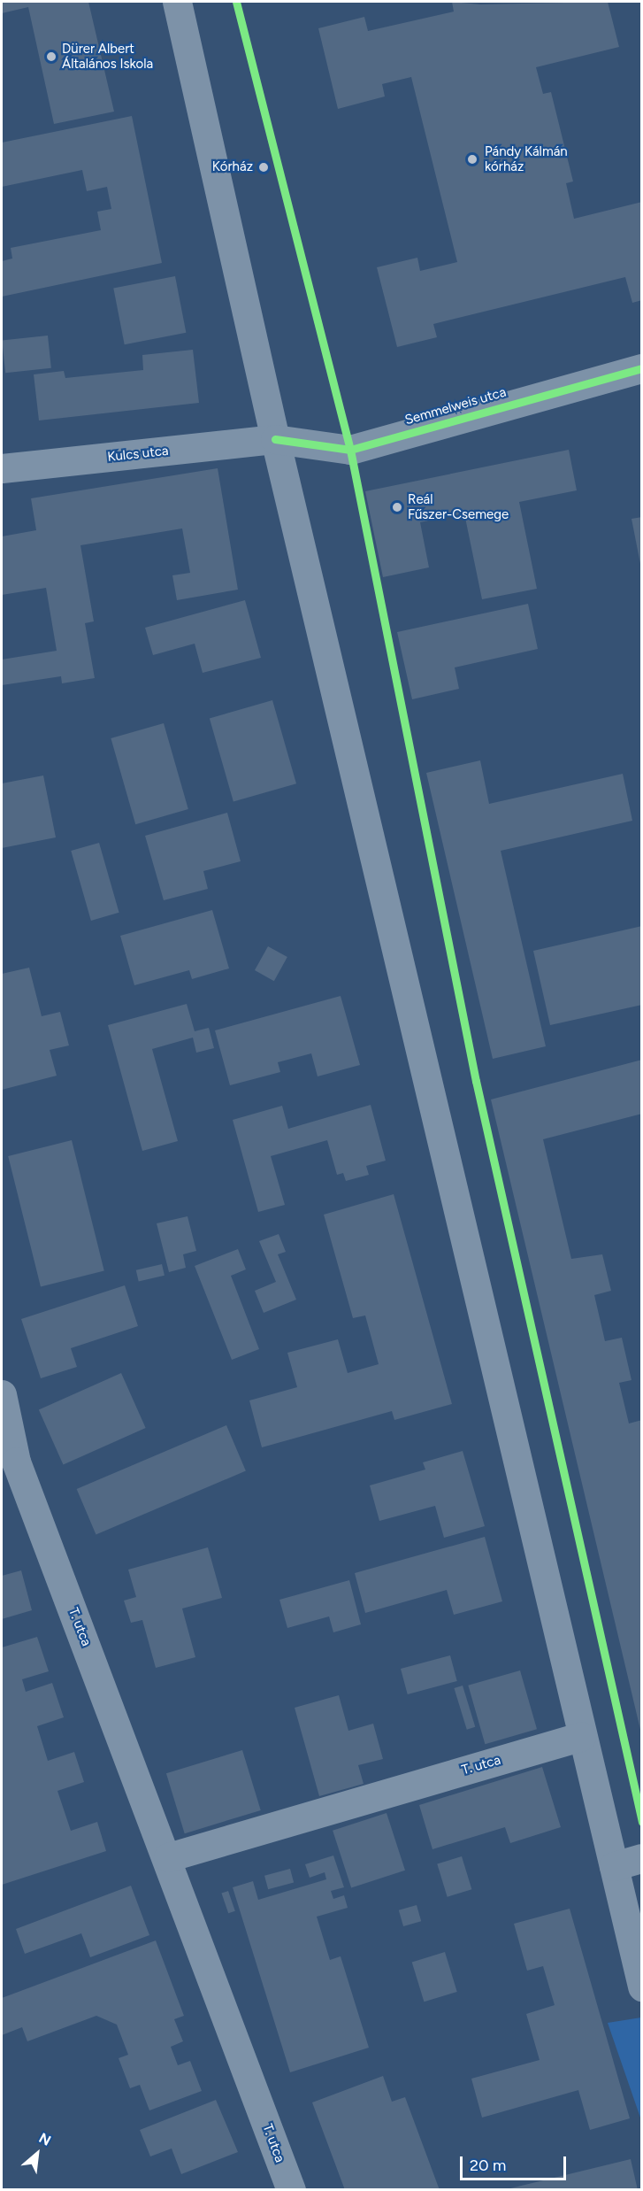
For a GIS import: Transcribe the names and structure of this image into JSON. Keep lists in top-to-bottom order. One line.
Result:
{"streets":{"street":["Semmelweis utca","Kulcs utca","T. utca"]},"crossings":[["Semmelweis utca","Kulcs utca"]],"places":["Dürer Albert Általános Iskola","Pándy Kálmán kórház","Kórház","Reál Fűszer-Csemege"],"scale_bar":"20 m","north":"top right"}
